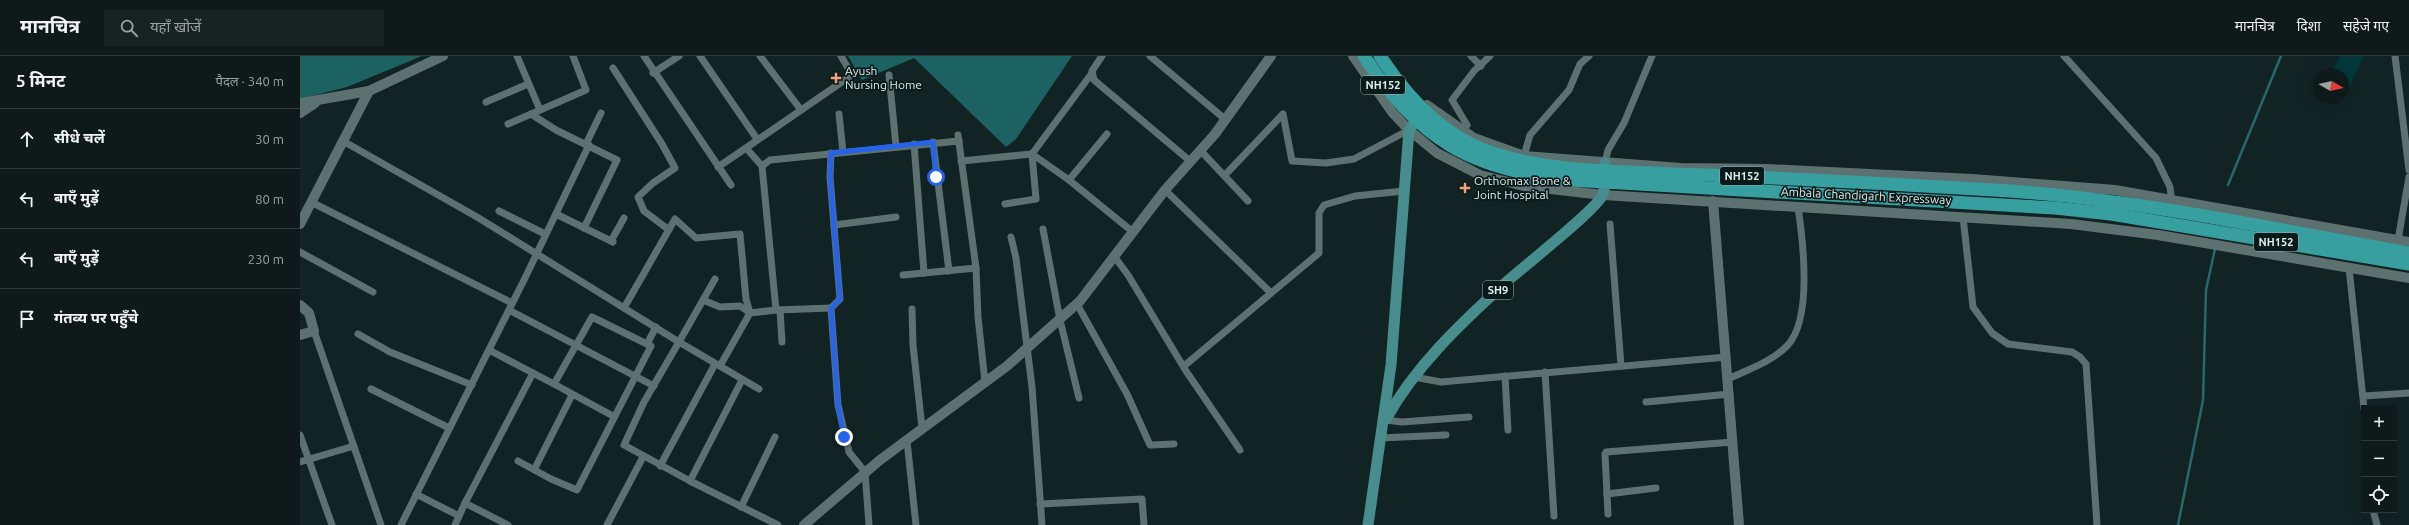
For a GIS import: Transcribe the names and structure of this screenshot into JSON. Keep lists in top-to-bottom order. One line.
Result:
{"streets":{"highway":["NH152","Ambala Chandigarh Expressway"],"main road":["SH9"]},"places":{"health":["Ayush Nursing Home","Orthomax Bone & Joint Hospital"]},"north":"right","page":{"header":"मानचित्र","search":"यहाँ खोजें","nav":["मानचित्र","दिशा","सहेजे गए"],"heading":["5 मिनट","पैदल · 340 m"],"list":[["सीधे चलें","30 m"],["बाएँ मुड़ें","80 m"],["बाएँ मुड़ें","230 m"],"गंतव्य पर पहुँचे"],"map_buttons":["+","−"]}}
